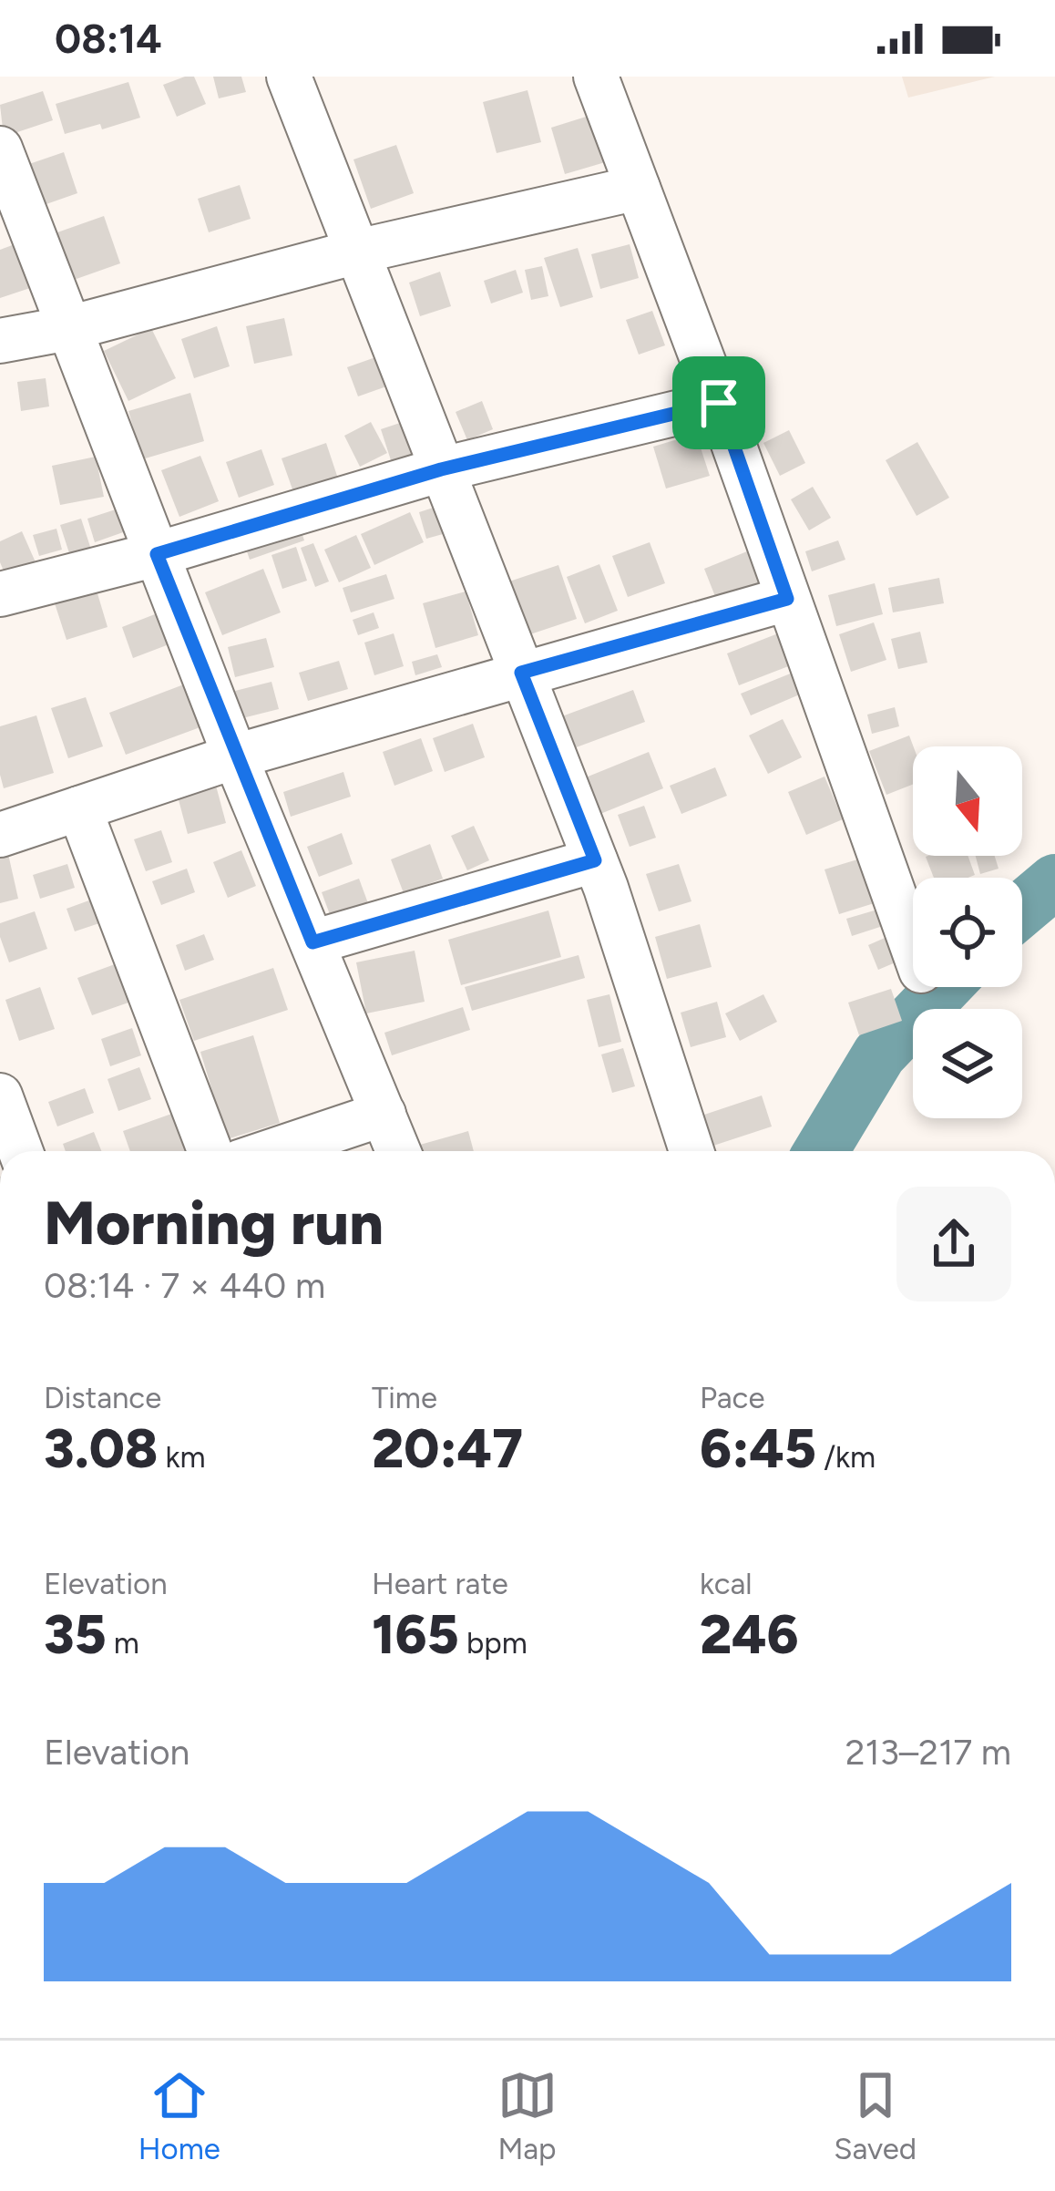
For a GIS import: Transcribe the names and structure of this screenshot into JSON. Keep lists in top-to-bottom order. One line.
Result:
{"north":"bottom","page":{"status":"08:14","heading":["Morning run","08:14 · 7 × 440 m"],"stats":[["Distance","3.08 km"],["Time","20:47"],["Pace","6:45 /km"],["Elevation","35 m"],["Heart rate","165 bpm"],["kcal","246"]],"chart":["Elevation","213–217 m"],"tabs":["Home","Map","Saved"]}}
